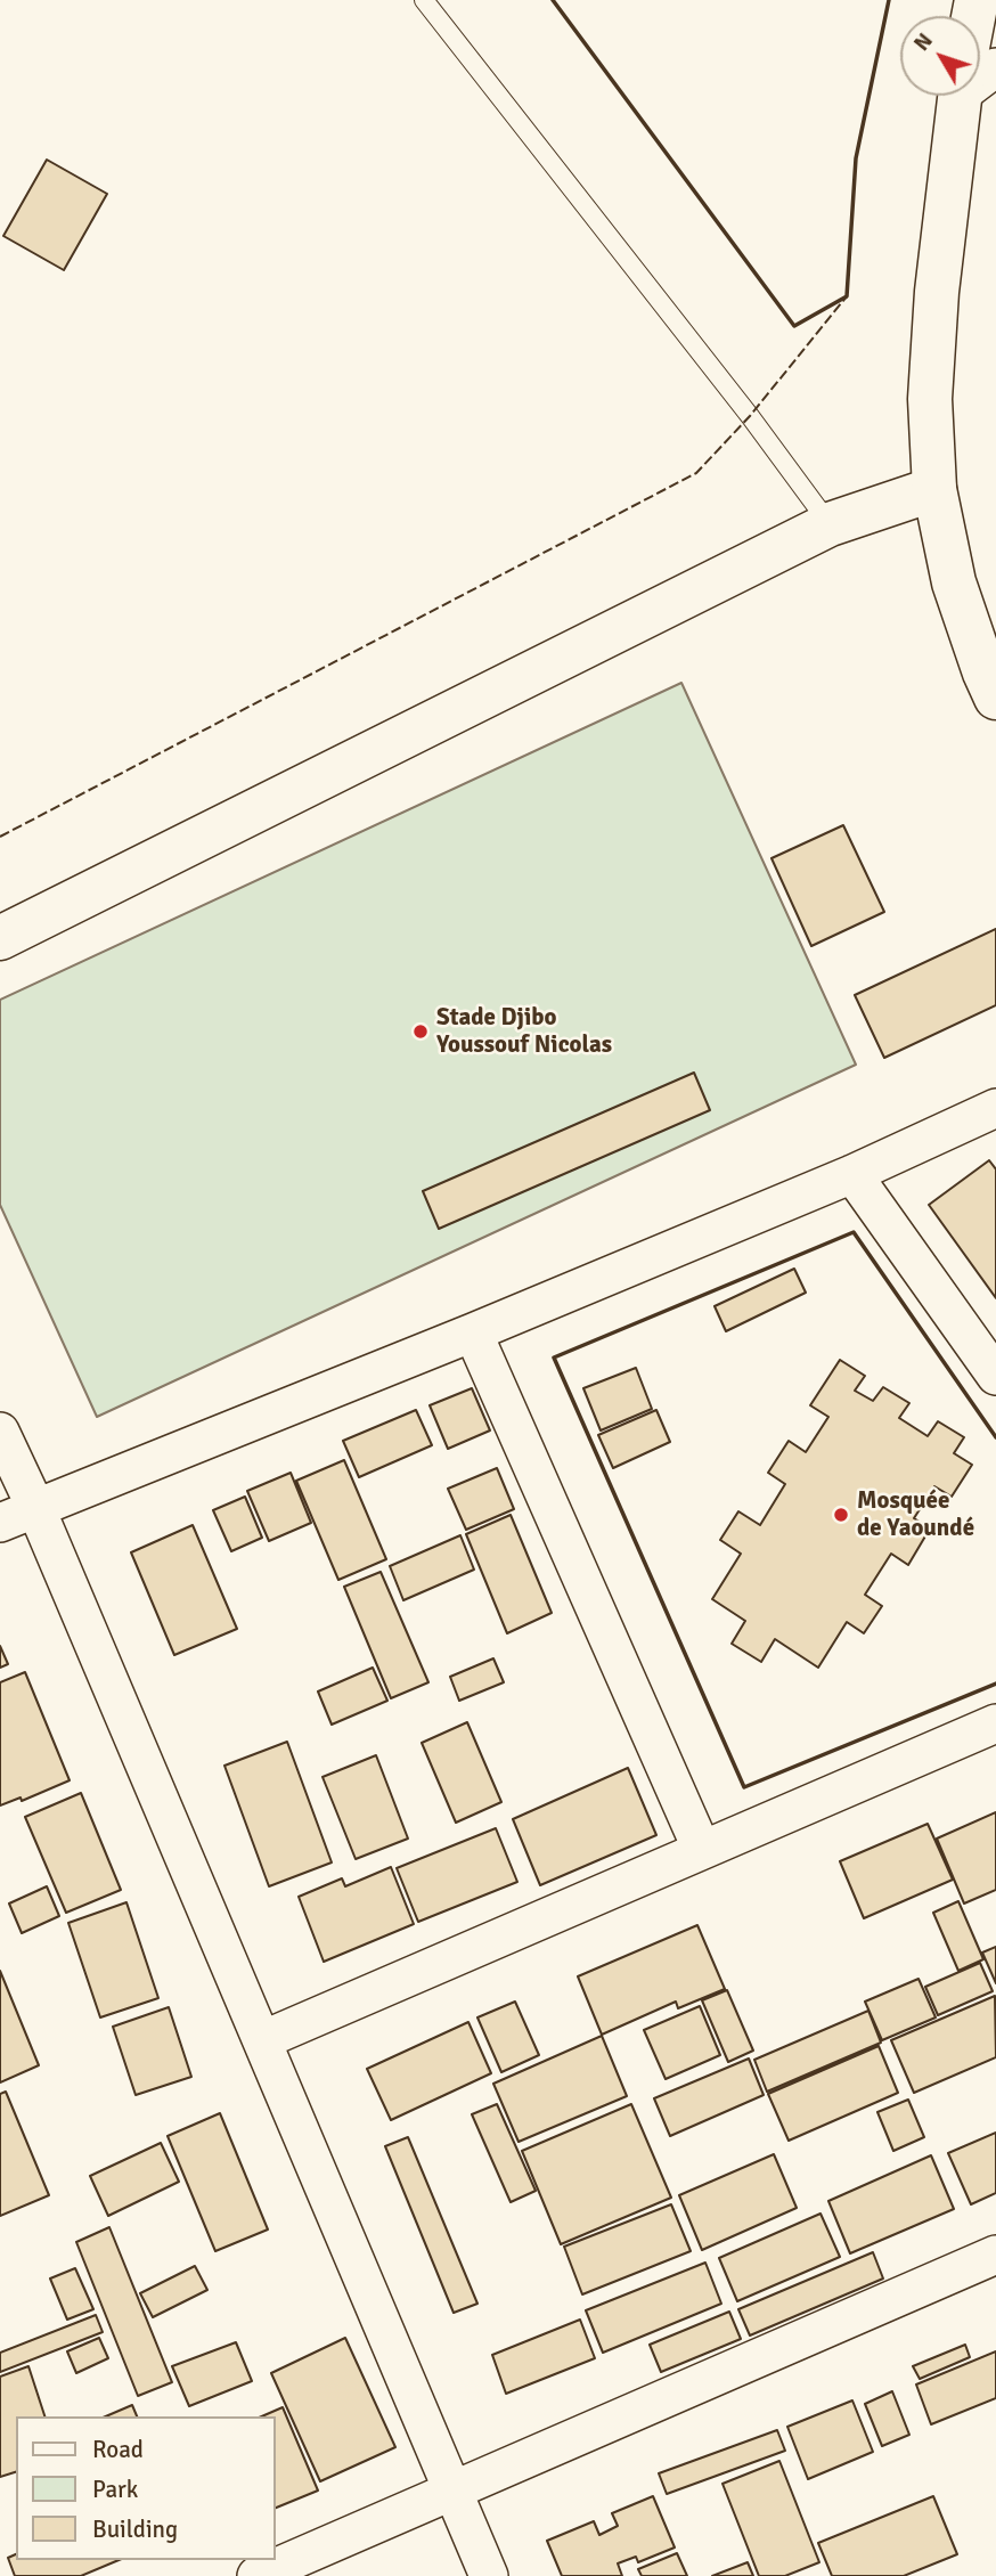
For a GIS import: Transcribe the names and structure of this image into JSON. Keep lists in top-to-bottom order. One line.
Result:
{"places":["Stade Djibo Youssouf Nicolas","Mosquée de Yaoundé"],"legend":["Road","Park","Building"],"north":"top left"}
